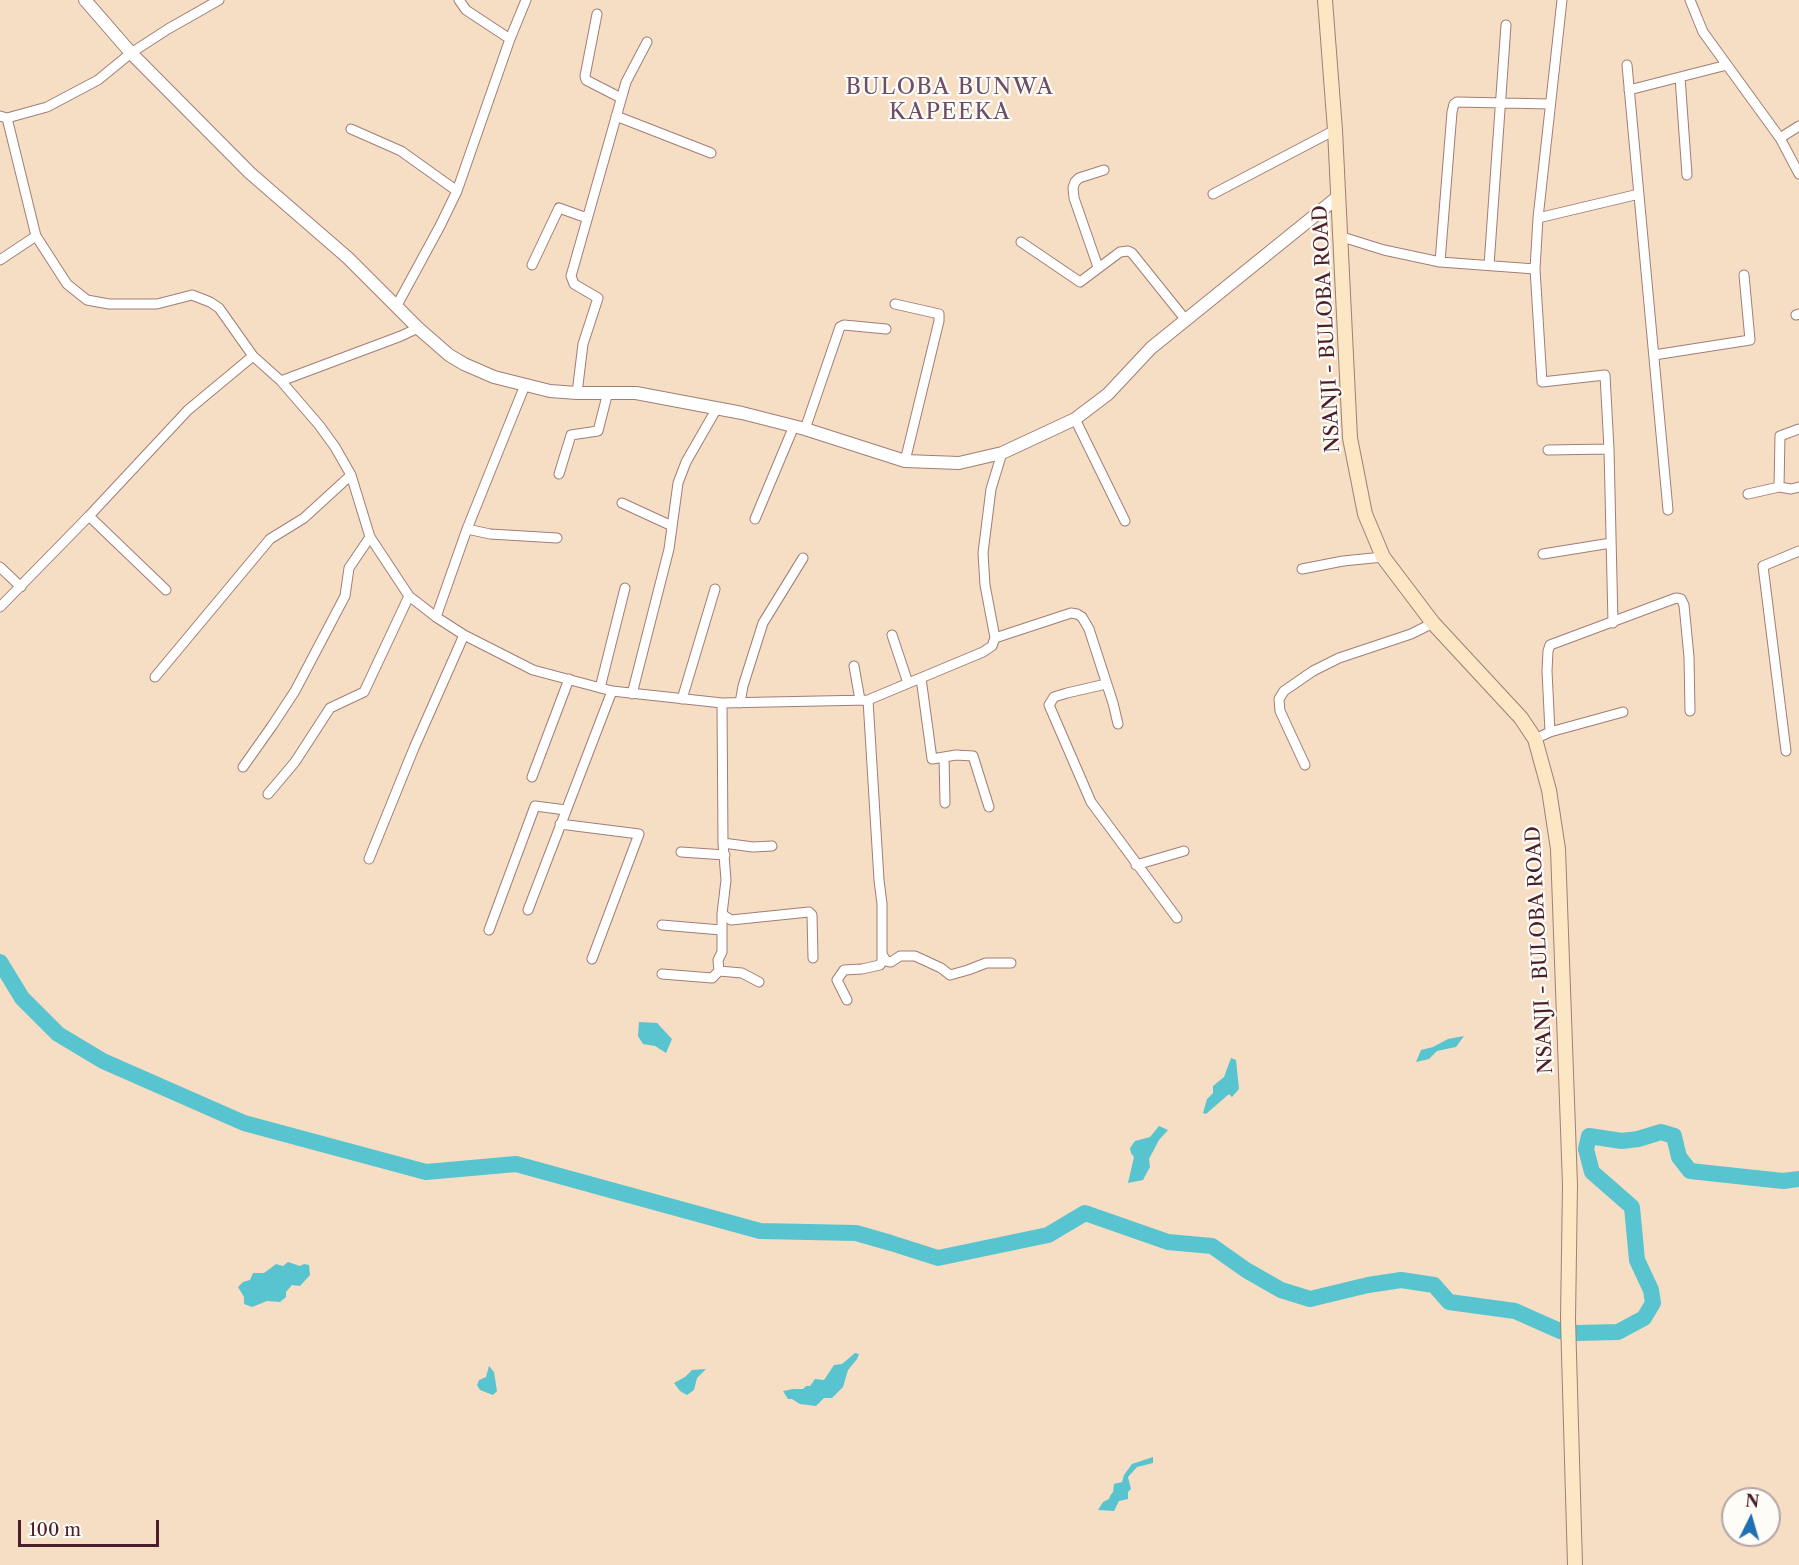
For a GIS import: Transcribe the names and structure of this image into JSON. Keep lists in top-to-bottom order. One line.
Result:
{"streets":{"main road":["NSANJI - BULOBA ROAD"]},"districts":["BULOBA BUNWA KAPEEKA"],"scale_bar":"100 m","north":"top"}
